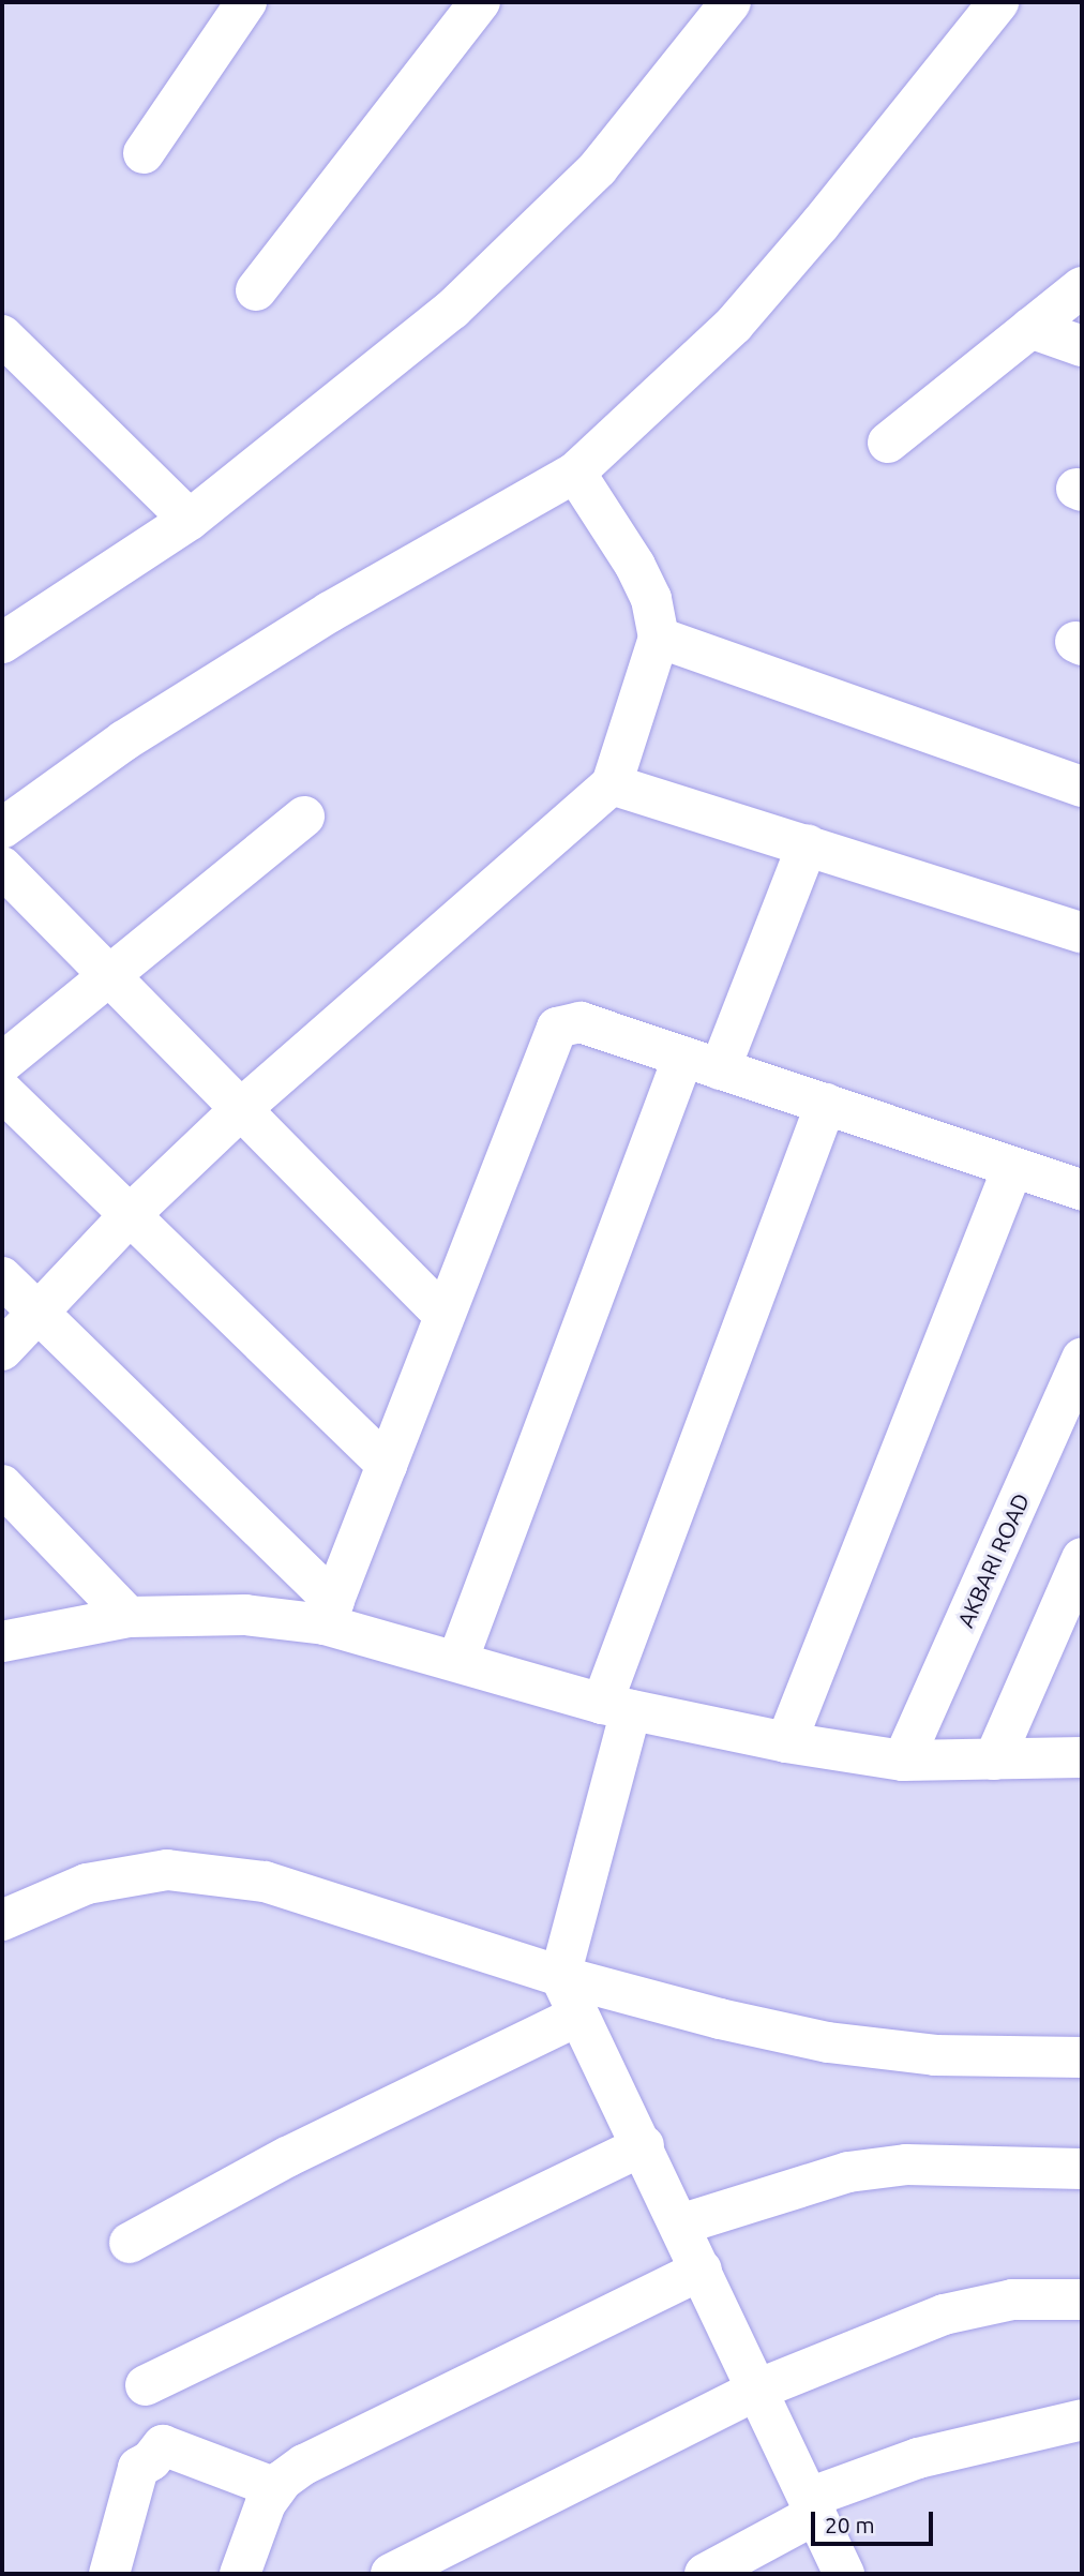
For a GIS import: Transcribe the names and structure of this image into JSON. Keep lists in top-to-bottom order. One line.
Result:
{"streets":{"street":["AKBARI ROAD"]},"scale_bar":"20 m"}
